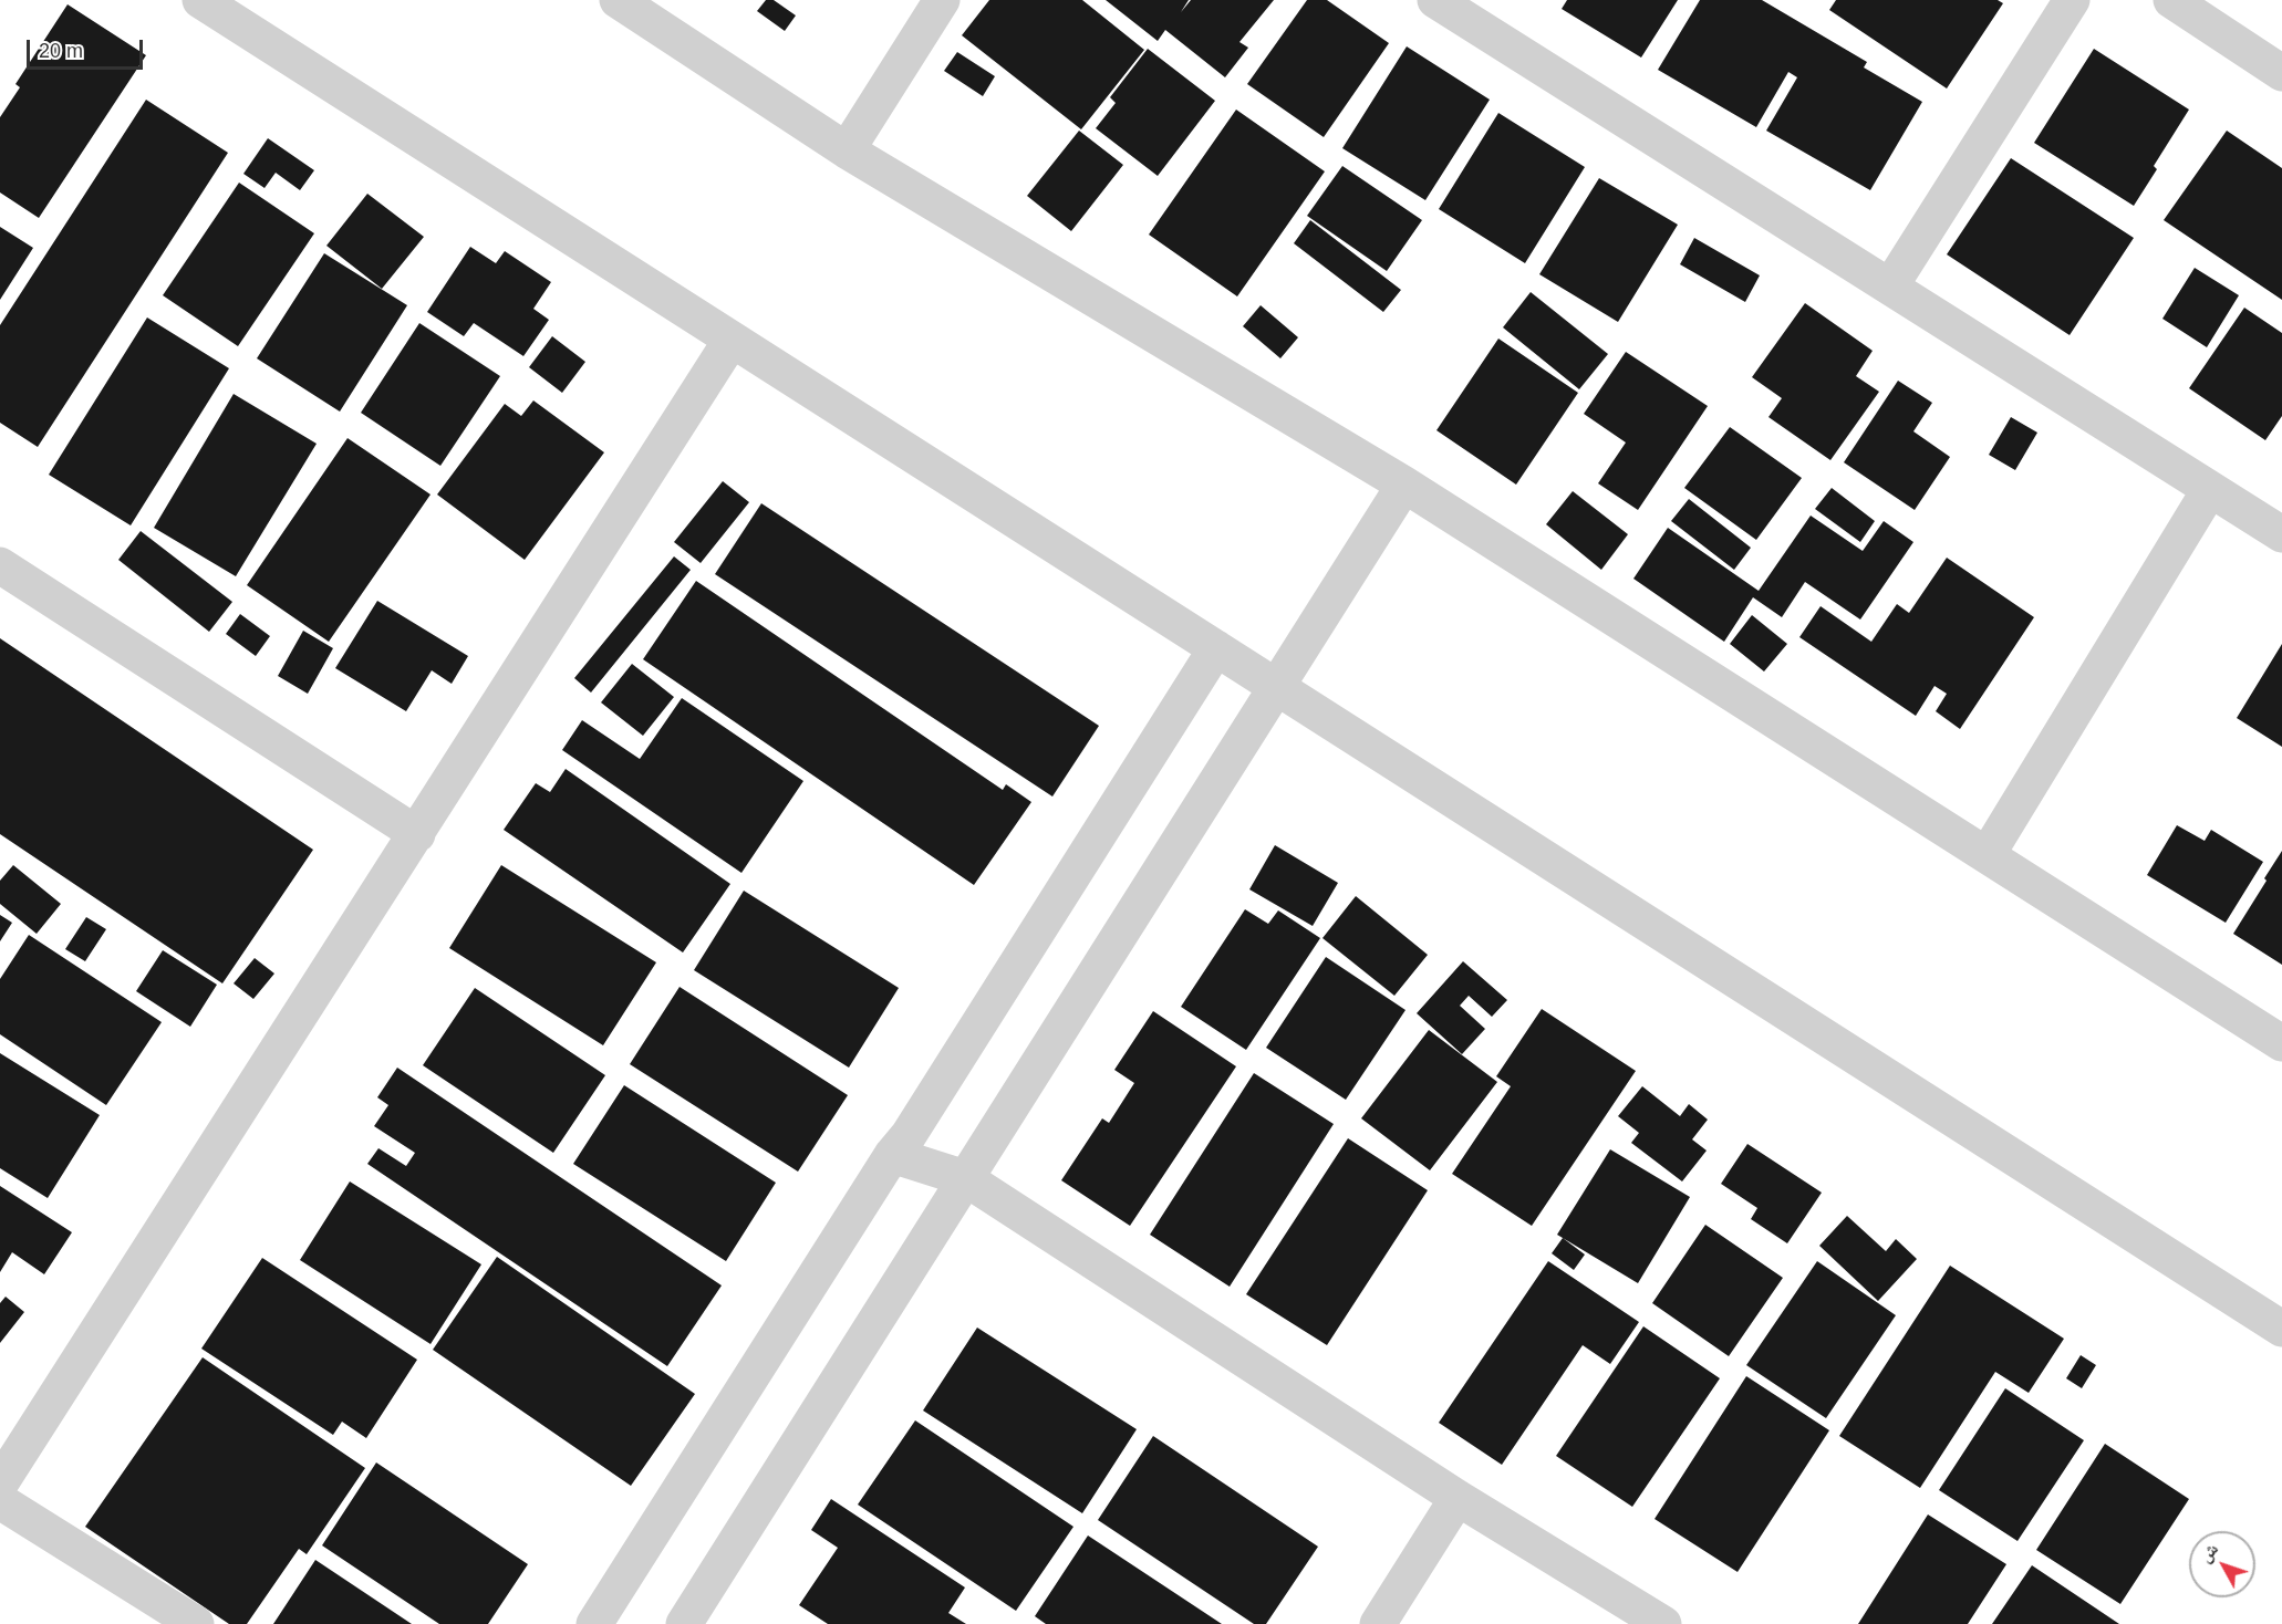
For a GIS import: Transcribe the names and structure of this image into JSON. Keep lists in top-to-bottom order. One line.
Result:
{"scale_bar":"20 m","north":"top left"}
